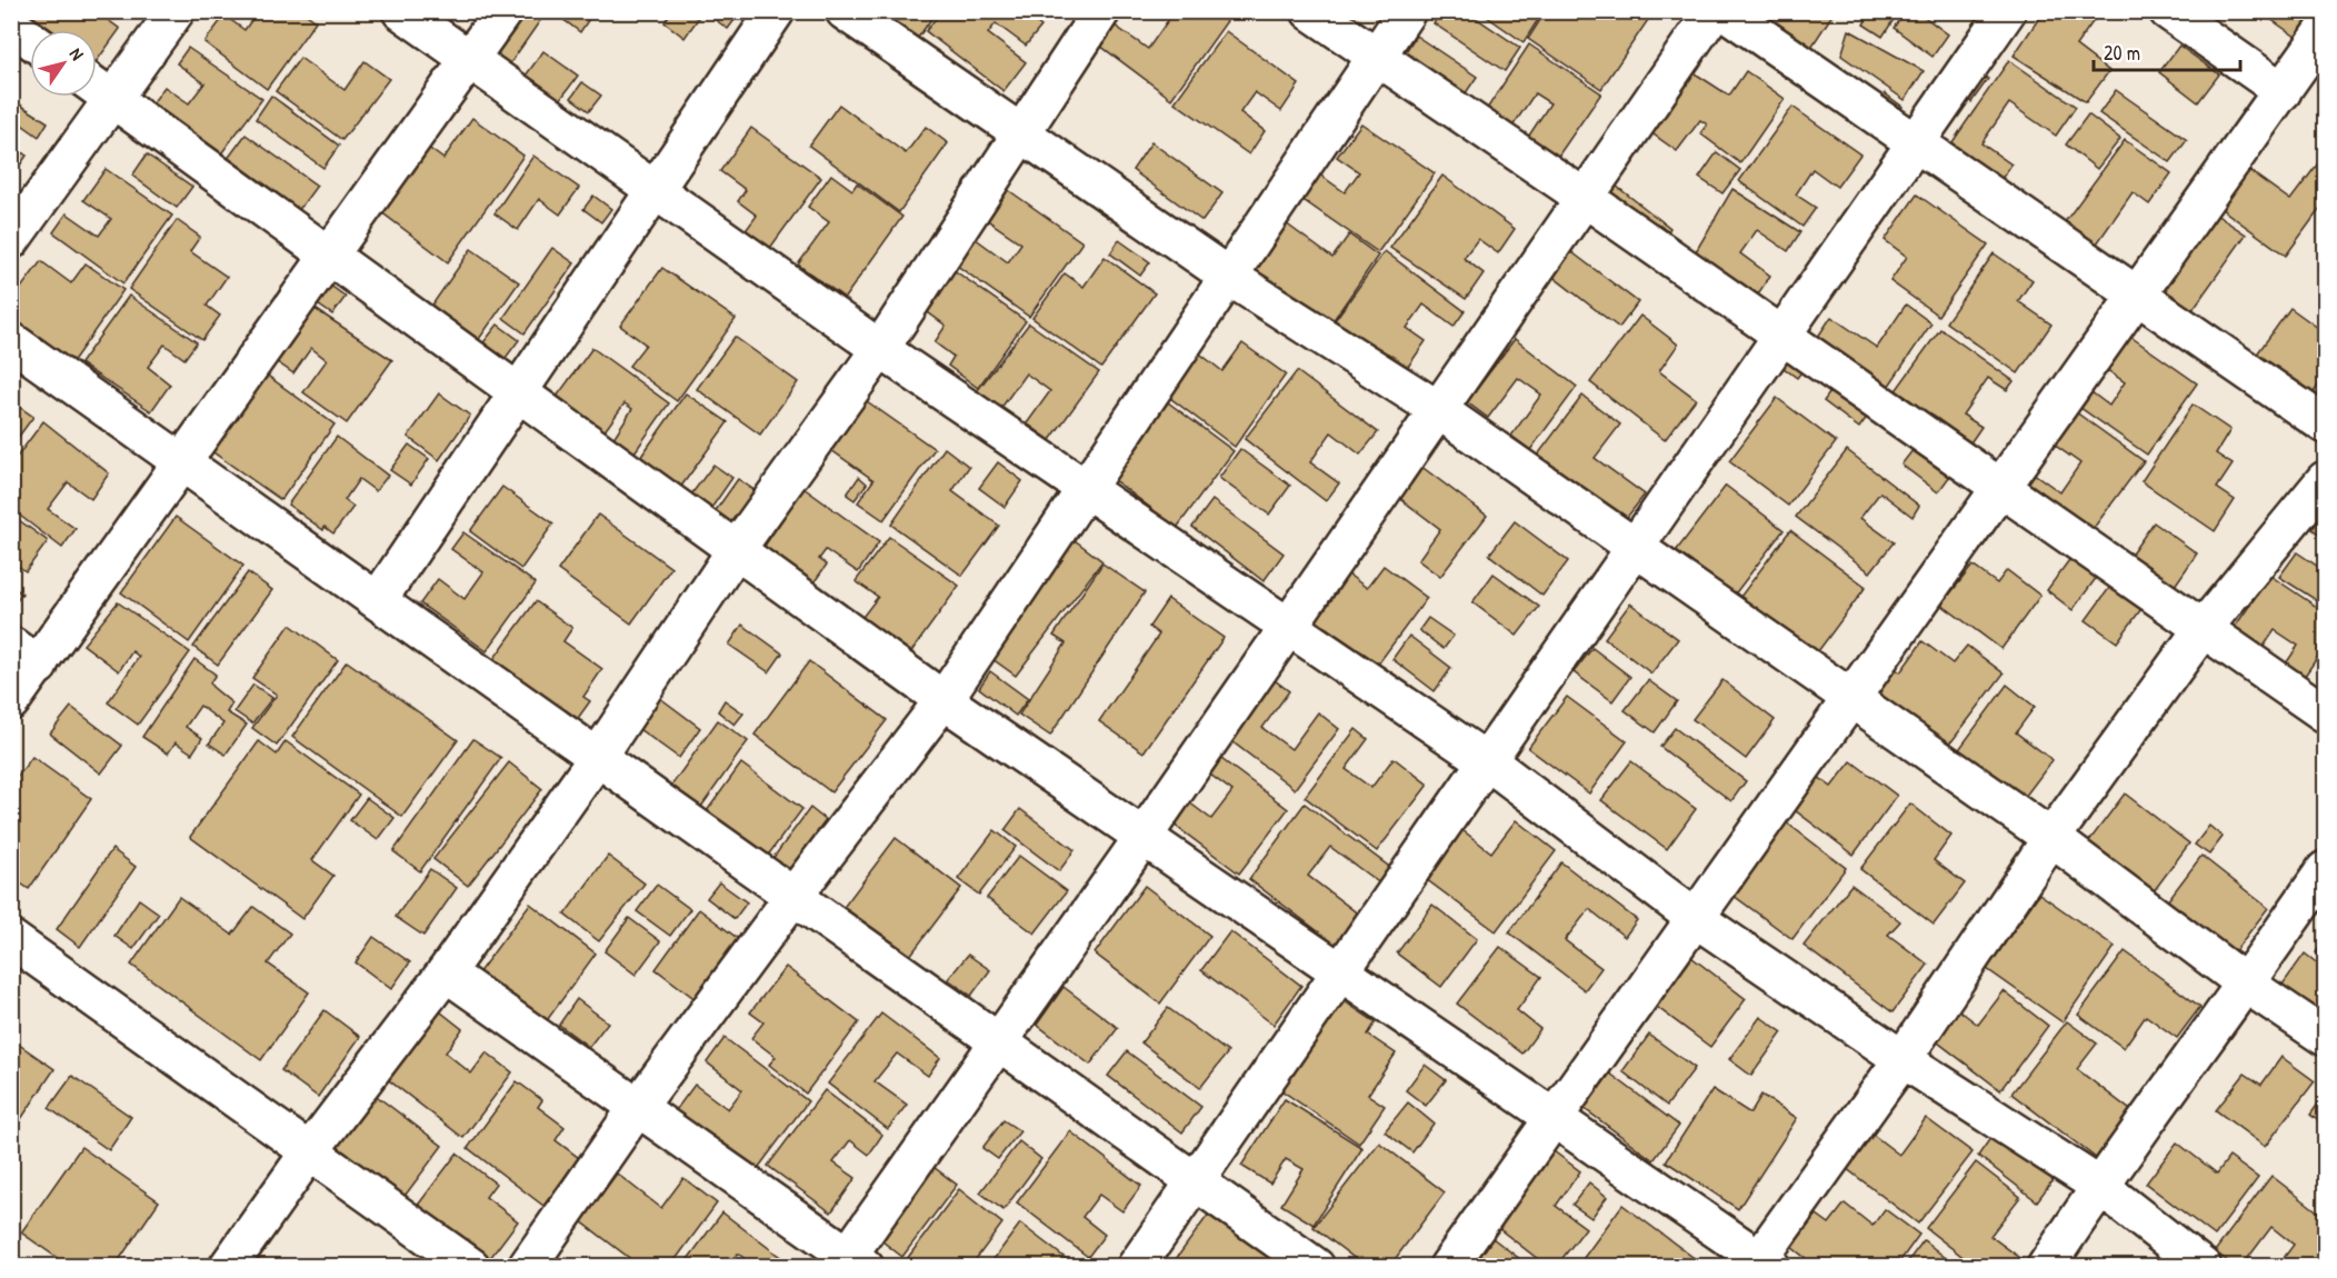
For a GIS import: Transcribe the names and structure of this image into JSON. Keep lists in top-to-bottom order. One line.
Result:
{"scale_bar":"20 m","north":"top right"}
